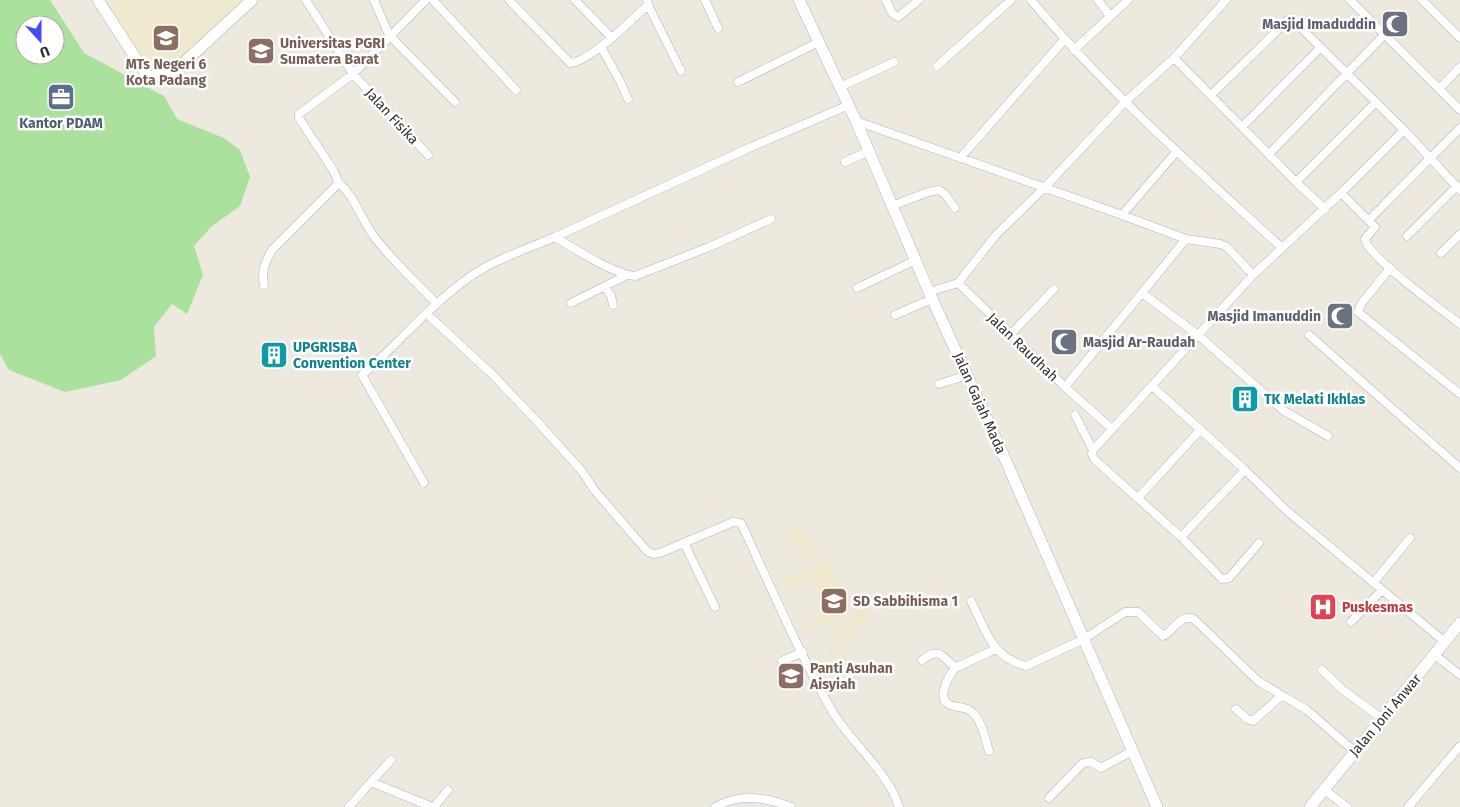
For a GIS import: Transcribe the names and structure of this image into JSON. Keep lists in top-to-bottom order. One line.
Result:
{"streets":{"main road":["Jalan Gajah Mada","Jalan Joni Anwar"],"street":["Jalan Fisika","Jalan Raudhah"]},"places":{"mosque":["Masjid Imaduddin","Masjid Imanuddin","Masjid Ar-Raudah"],"school or university":["MTs Negeri 6 Kota Padang","Universitas PGRI Sumatera Barat","SD Sabbihisma 1","Panti Asuhan Aisyiah"],"office":["Kantor PDAM"],"building":["UPGRISBA Convention Center","TK Melati Ikhlas"],"hospital":["Puskesmas"]},"north":"bottom"}
